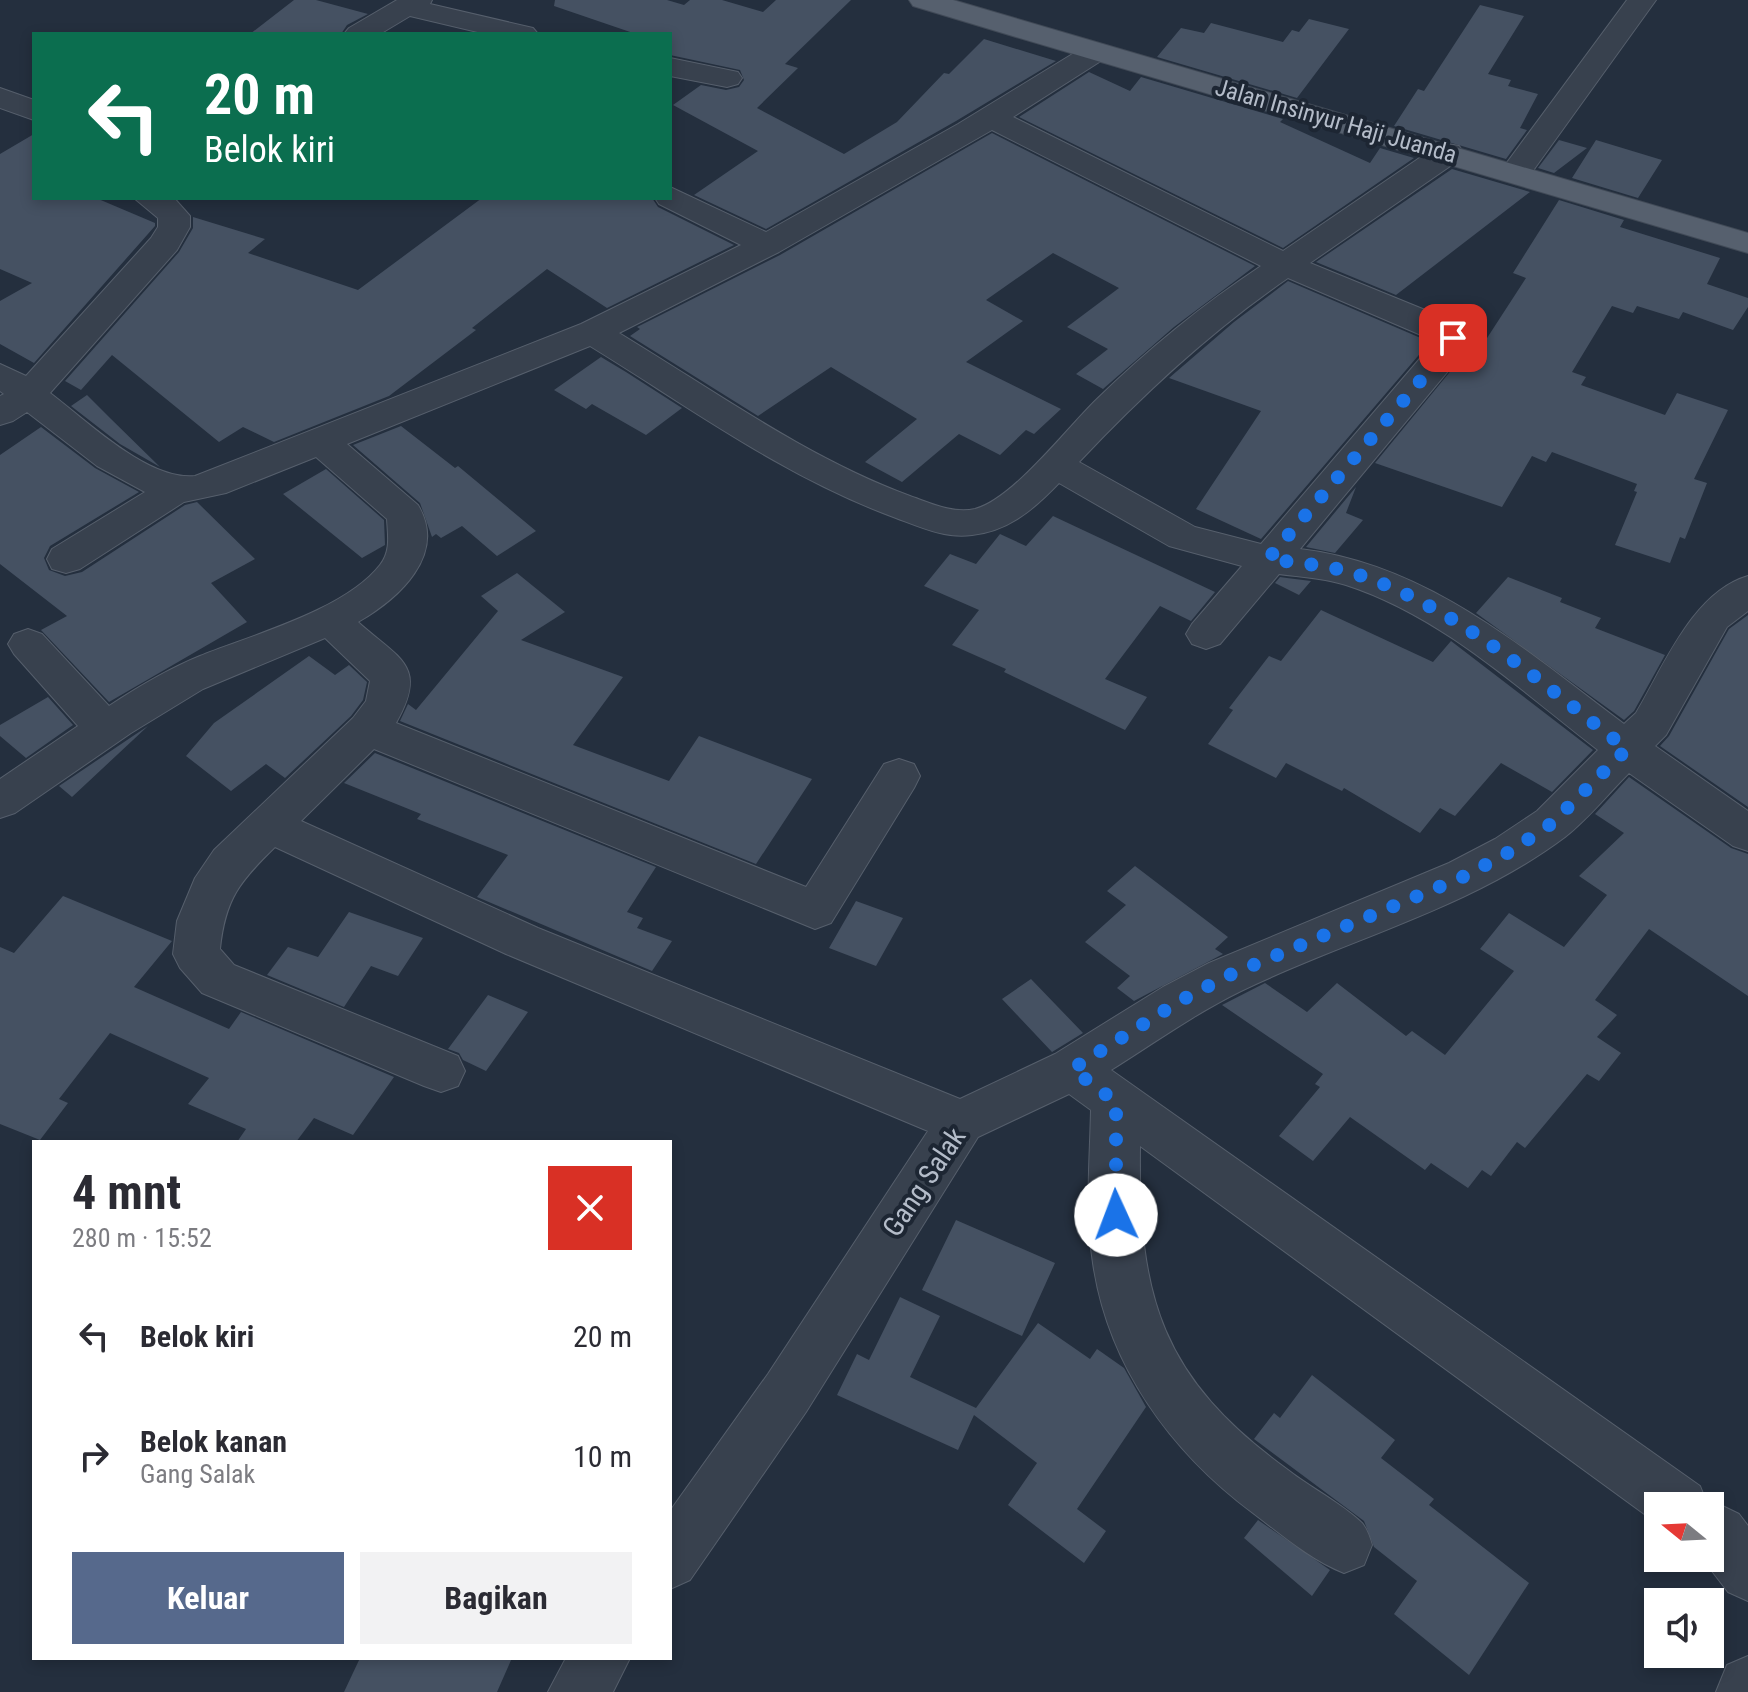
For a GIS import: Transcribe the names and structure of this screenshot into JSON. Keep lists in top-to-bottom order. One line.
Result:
{"streets":{"main road":["Jalan Insinyur Haji Juanda"],"street":["Gang Salak"]},"north":"left","page":{"turn":["20 m","Belok kiri"],"heading":["4 mnt","280 m · 15:52"],"list":[{"name":"Belok kiri","value":"20 m"},{"name":"Belok kanan","note":"Gang Salak","value":"10 m"}],"buttons":["Keluar","Bagikan"]}}
